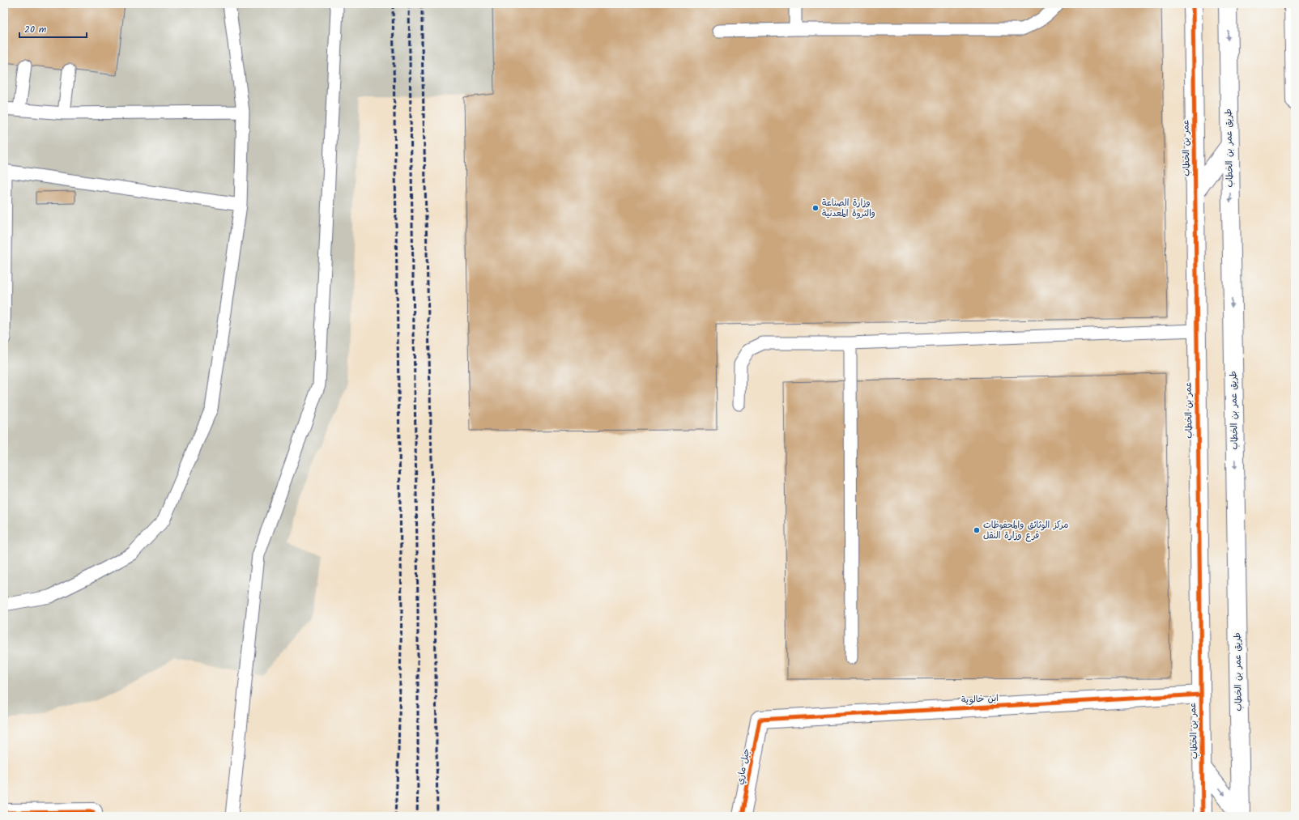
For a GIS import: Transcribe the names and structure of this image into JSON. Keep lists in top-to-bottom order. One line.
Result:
{"streets":{"street":["عمر بن الخطاب","طريق عمر بن الخطاب","ابن خالوية","جبل ماري"]},"crossings":[["عمر بن الخطاب","ابن خالوية"],["ابن خالوية","جبل ماري"]],"one_way":["طريق عمر بن الخطاب"],"places":["وزارة الصناعة والثروة المعدنية","مركز الوثائق والمحفوظات فرع وزارة النقل"],"scale_bar":"20 m"}
